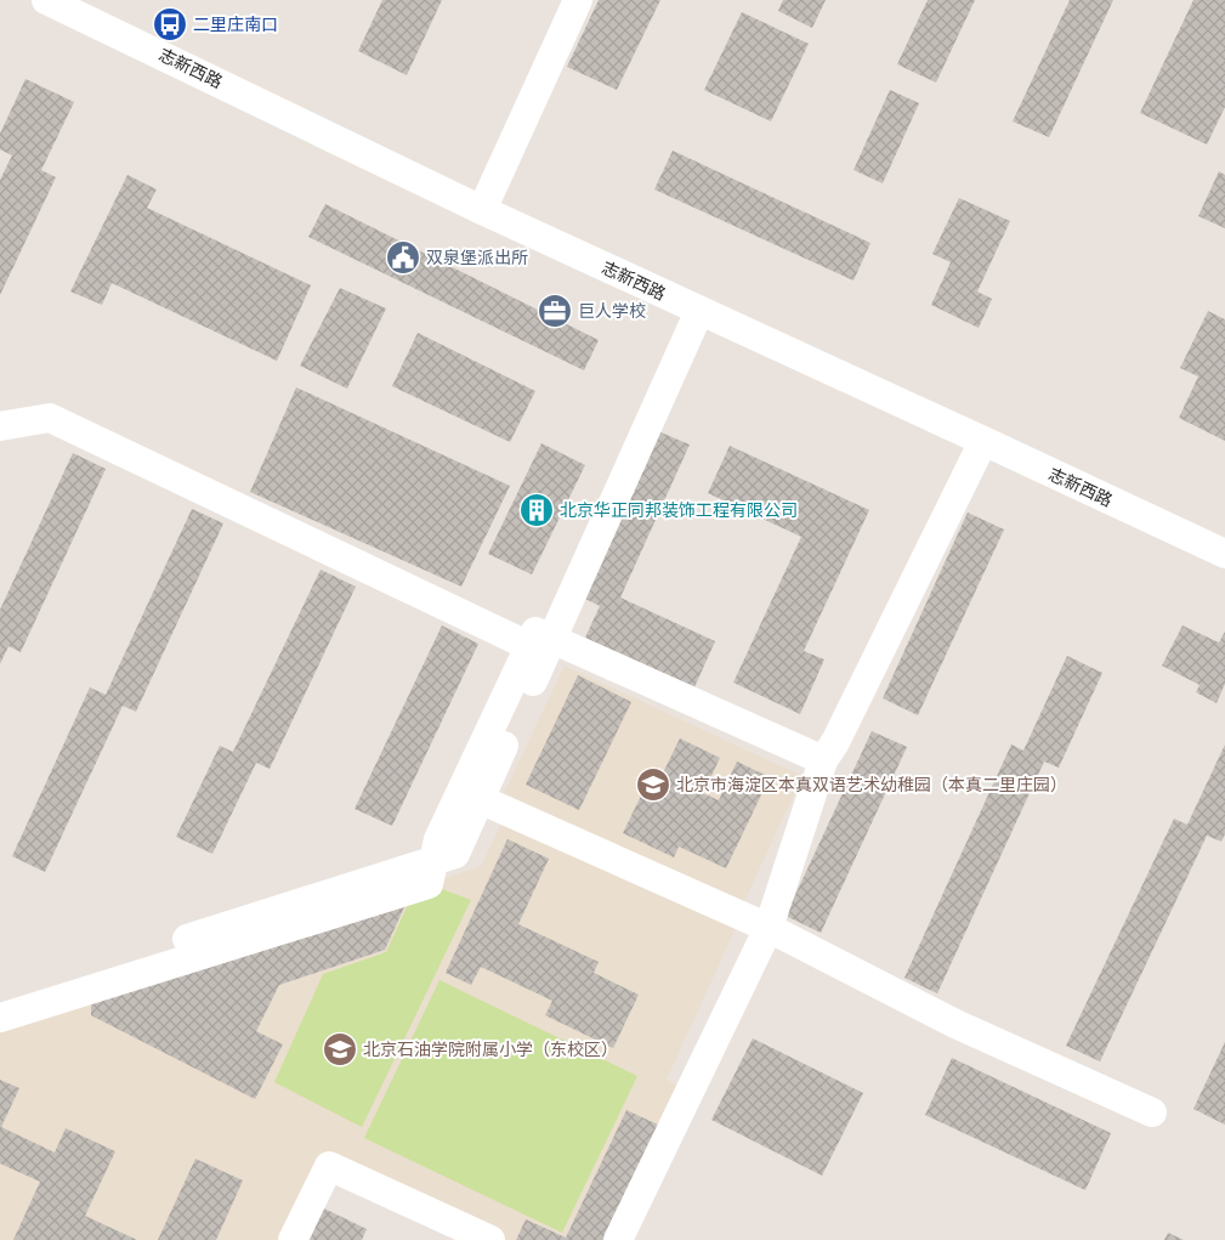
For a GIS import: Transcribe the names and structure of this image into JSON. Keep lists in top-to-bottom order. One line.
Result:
{"streets":{"street":["志新西路"]},"places":{"bus stop":["二里庄南口"],"public building":["双泉堡派出所"],"office":["巨人学校"],"building":["北京华正同邦装饰工程有限公司"],"school or university":["北京市海淀区本真双语艺术幼稚园（本真二里庄园）","北京石油学院附属小学（东校区）"]}}
